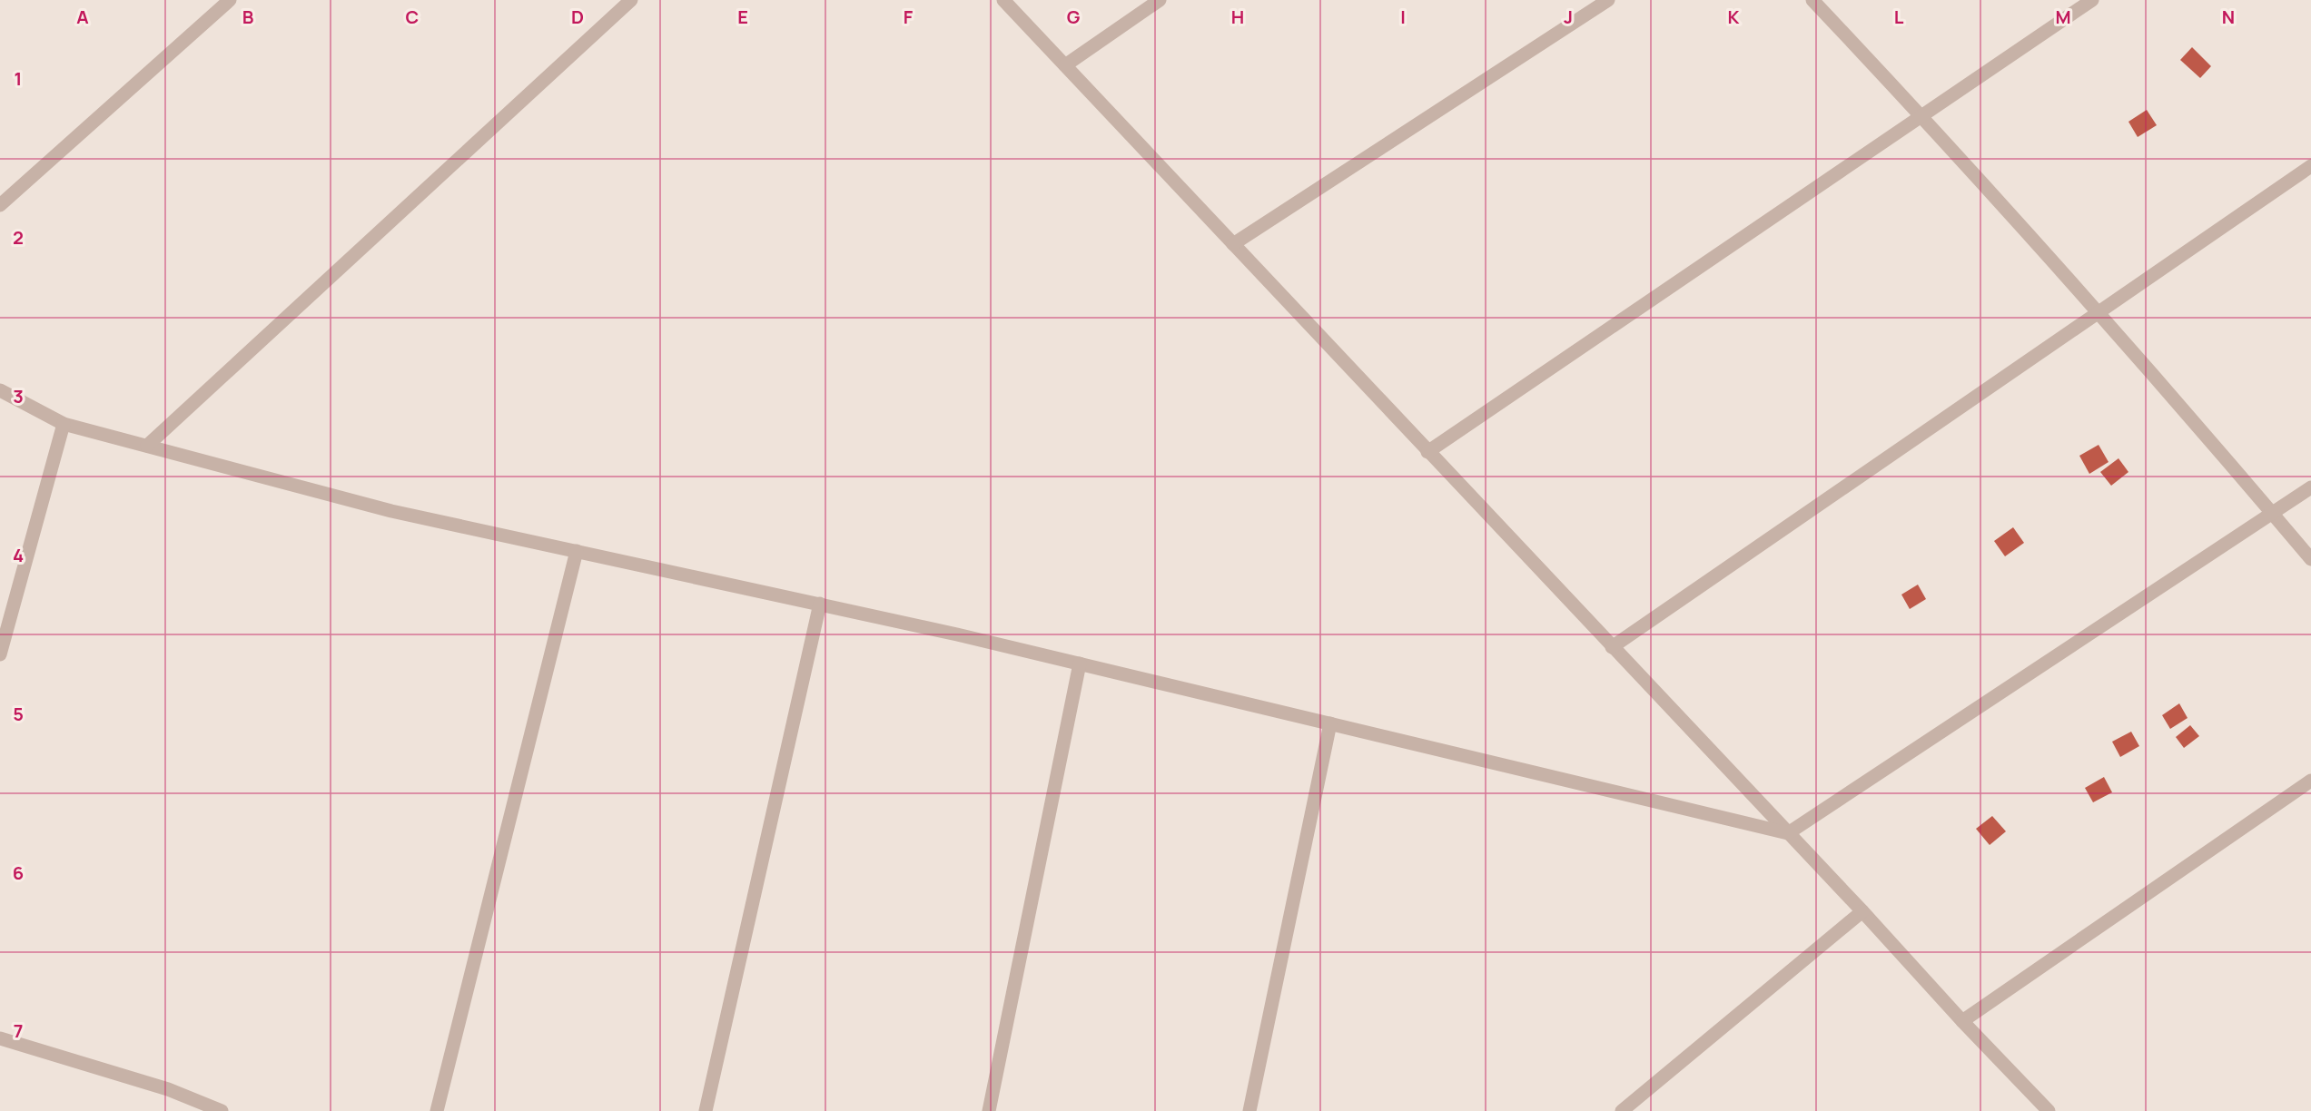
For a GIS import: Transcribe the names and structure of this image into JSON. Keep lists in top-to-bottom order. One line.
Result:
{"grid":{"columns":["A","B","C","D","E","F","G","H","I","J","K","L","M","N"],"rows":["1","2","3","4","5","6","7"]}}
